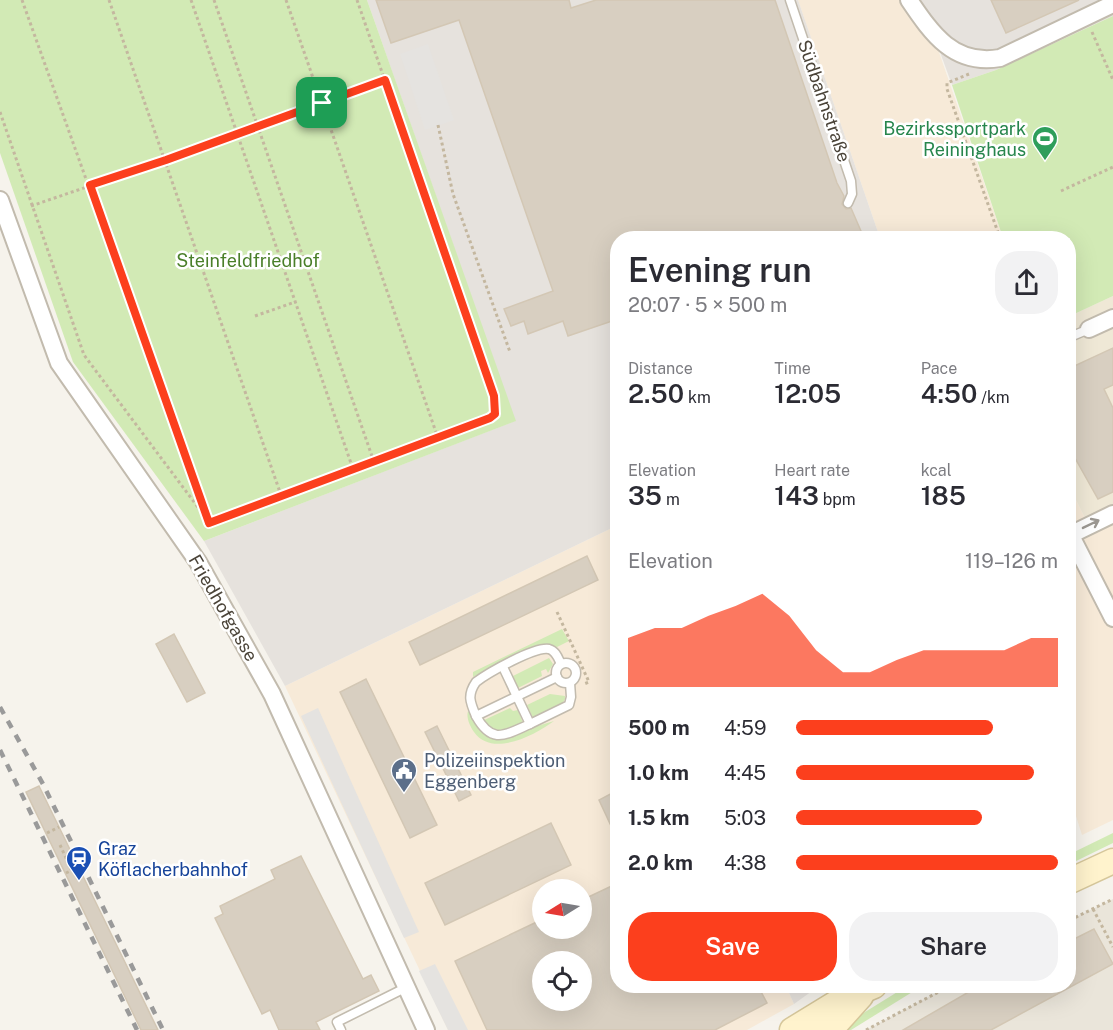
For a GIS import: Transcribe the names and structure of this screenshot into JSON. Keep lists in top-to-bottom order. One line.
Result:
{"streets":{"street":["Friedhofgasse"],"lane":["Südbahnstraße"]},"parks":["Steinfeldfriedhof"],"places":{"sports":["Bezirkssportpark Reininghaus"],"public building":["Polizeiinspektion Eggenberg"],"station":["Graz Köflacherbahnhof"]},"north":"left","page":{"heading":["Evening run","20:07 · 5 × 500 m"],"stats":[["Distance","2.50 km"],["Time","12:05"],["Pace","4:50 /km"],["Elevation","35 m"],["Heart rate","143 bpm"],["kcal","185"]],"chart":["Elevation","119–126 m"],"list":[{"name":"500 m","note":"4:59"},{"name":"1.0 km","note":"4:45"},{"name":"1.5 km","note":"5:03"},{"name":"2.0 km","note":"4:38"}],"buttons":["Save","Share"]}}
